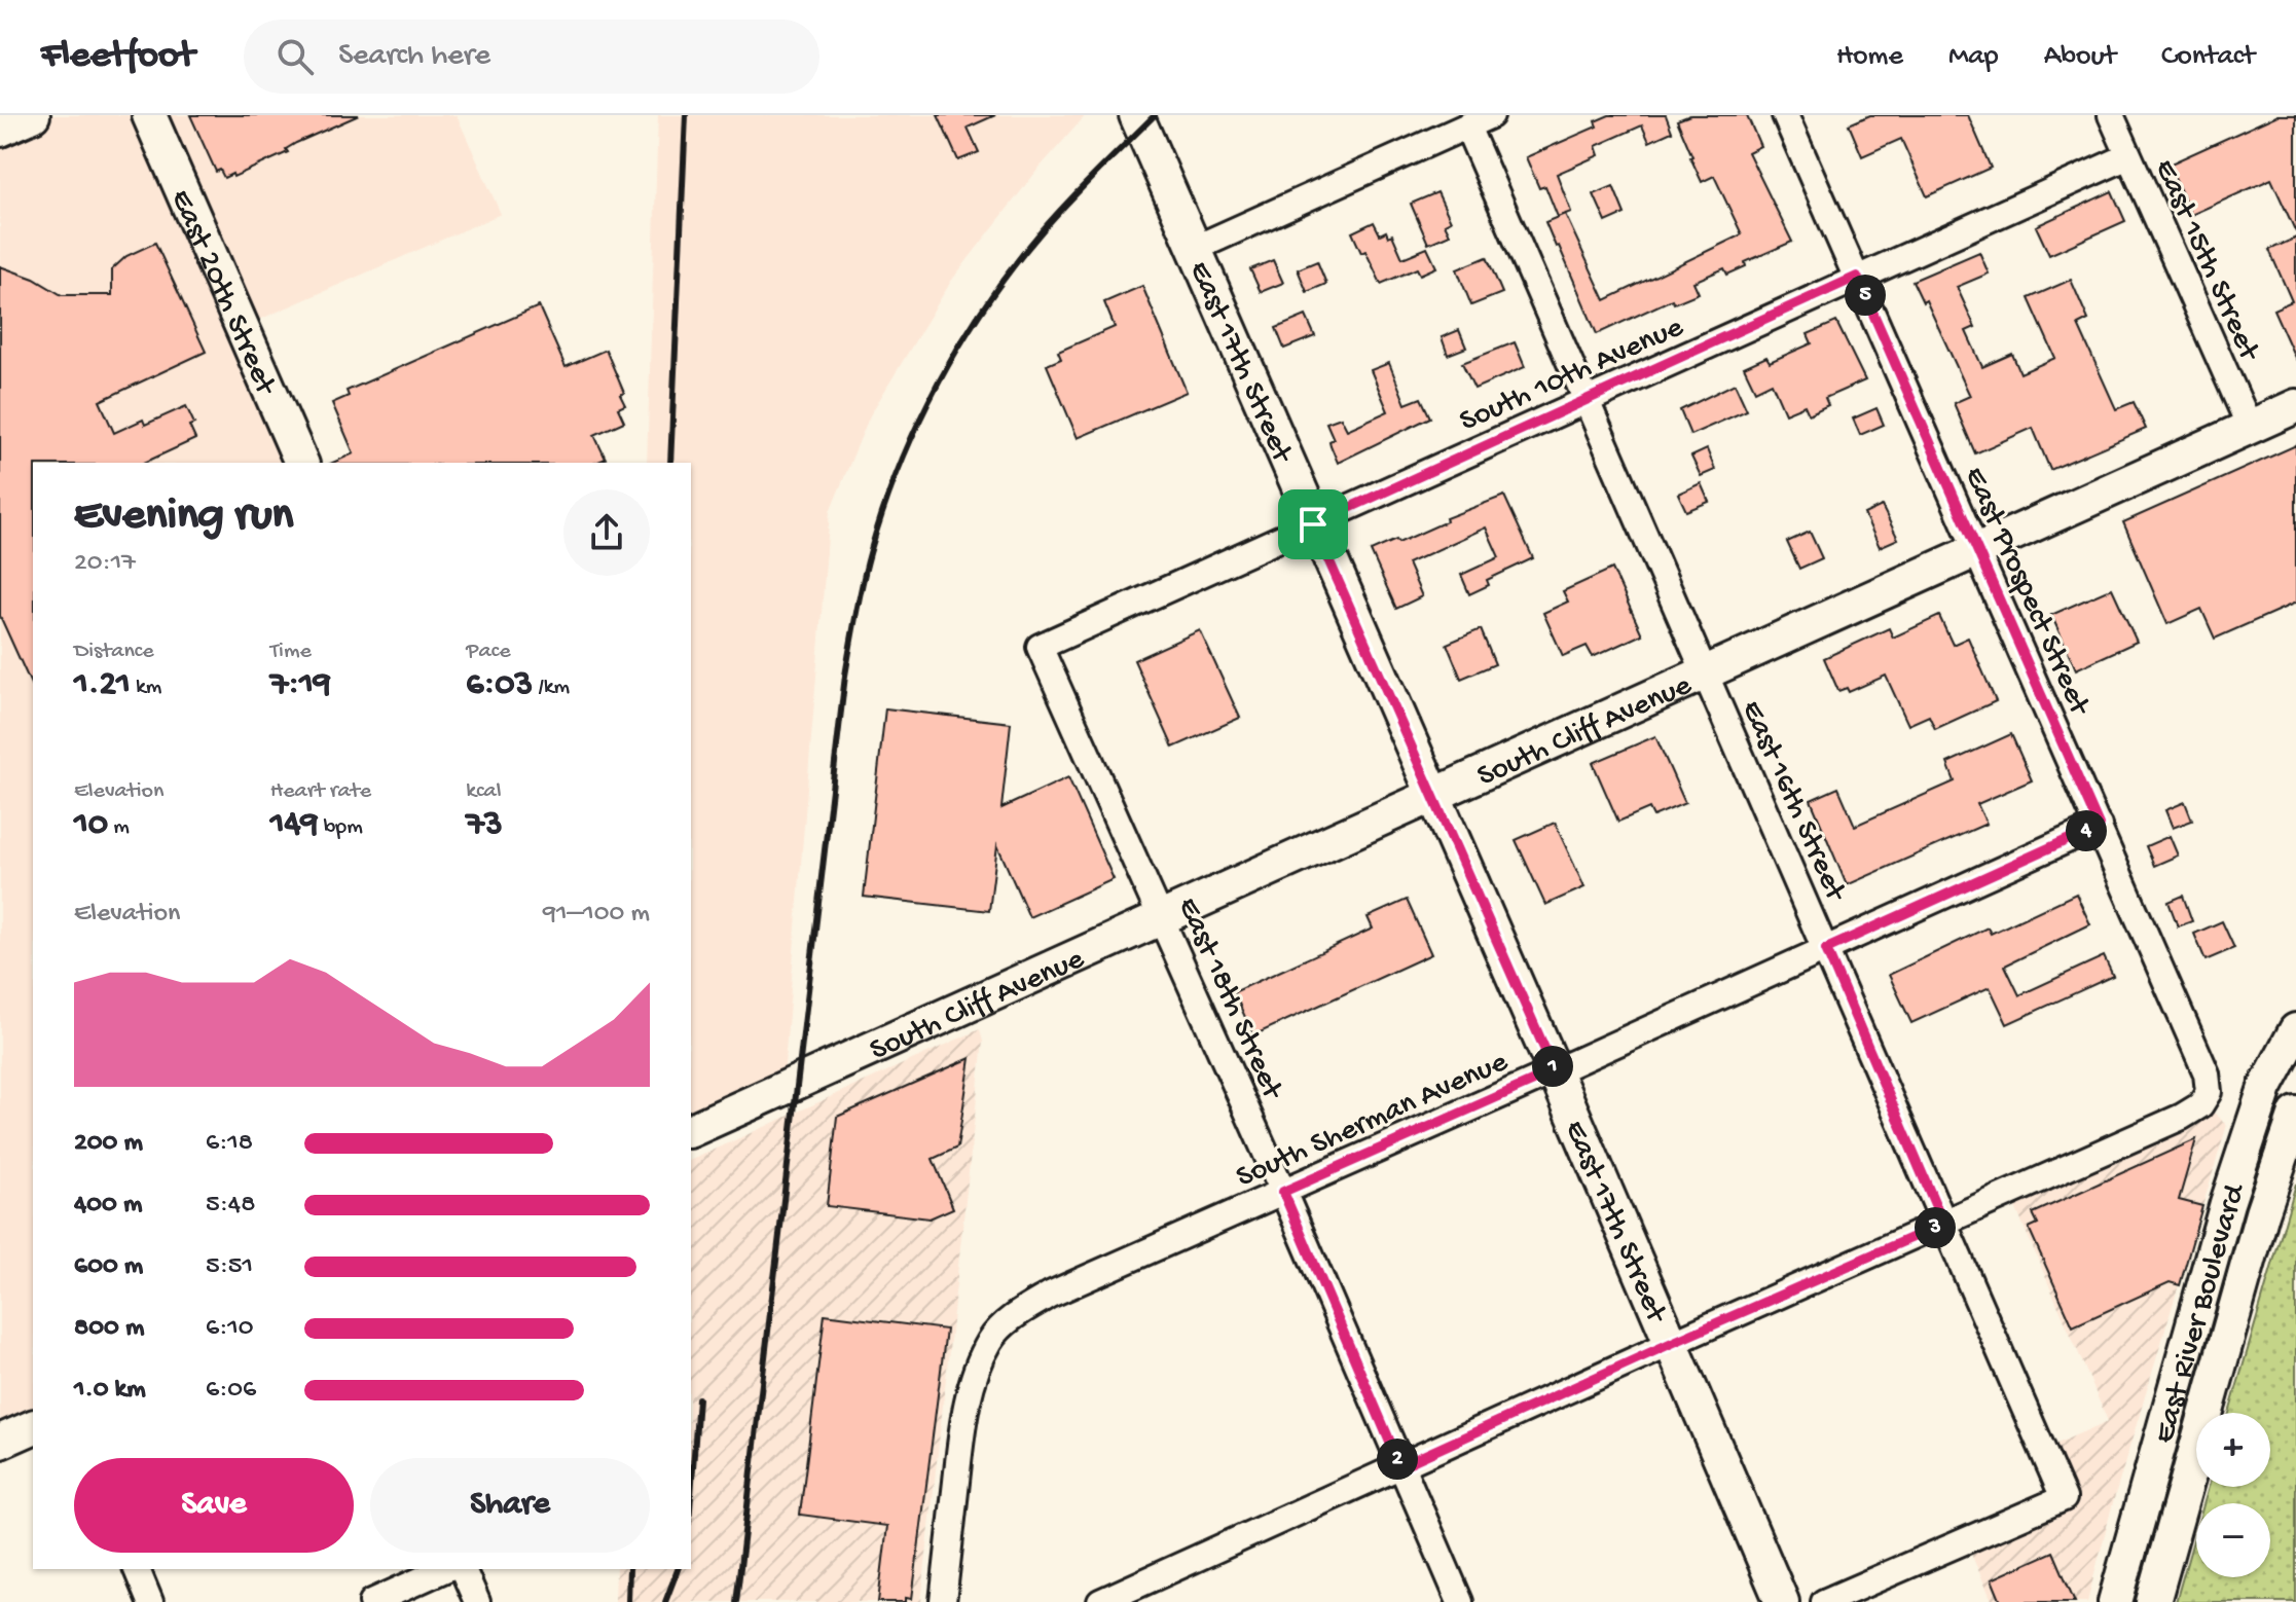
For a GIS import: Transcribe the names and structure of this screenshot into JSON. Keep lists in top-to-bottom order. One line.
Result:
{"streets":{"main road":["East 20th Street","East 17th Street","South Cliff Avenue","East River Boulevard"],"street":["East 15th Street","South 10th Avenue","East Prospect Street","East 16th Street","East 18th Street","South Sherman Avenue"]},"crossings":[["East 15th Street","South 10th Avenue"],["East 15th Street","South Cliff Avenue"],["East 17th Street","South 10th Avenue"],["East 17th Street","South Cliff Avenue"],["East 17th Street","South Sherman Avenue"],["South 10th Avenue","East Prospect Street"],["South 10th Avenue","East 16th Street"],["South 10th Avenue","East 18th Street"],["East Prospect Street","South Cliff Avenue"],["East Prospect Street","East 16th Street"],["East Prospect Street","South Sherman Avenue"],["South Cliff Avenue","East 16th Street"],["South Cliff Avenue","East 18th Street"],["East 16th Street","South Sherman Avenue"],["East 18th Street","South Sherman Avenue"]],"page":{"header":"Fleetfoot","search":"Search here","nav":["Home","Map","About","Contact"],"pins":["5","4","1","3","2"],"heading":["Evening run","20:17"],"stats":[["Distance","1.21 km"],["Time","7:19"],["Pace","6:03 /km"],["Elevation","10 m"],["Heart rate","149 bpm"],["kcal","73"]],"chart":["Elevation","91–100 m"],"list":[{"name":"200 m","note":"6:18"},{"name":"400 m","note":"5:48"},{"name":"600 m","note":"5:51"},{"name":"800 m","note":"6:10"},{"name":"1.0 km","note":"6:06"}],"map_buttons":["+","−"],"buttons":["Save","Share"]}}
